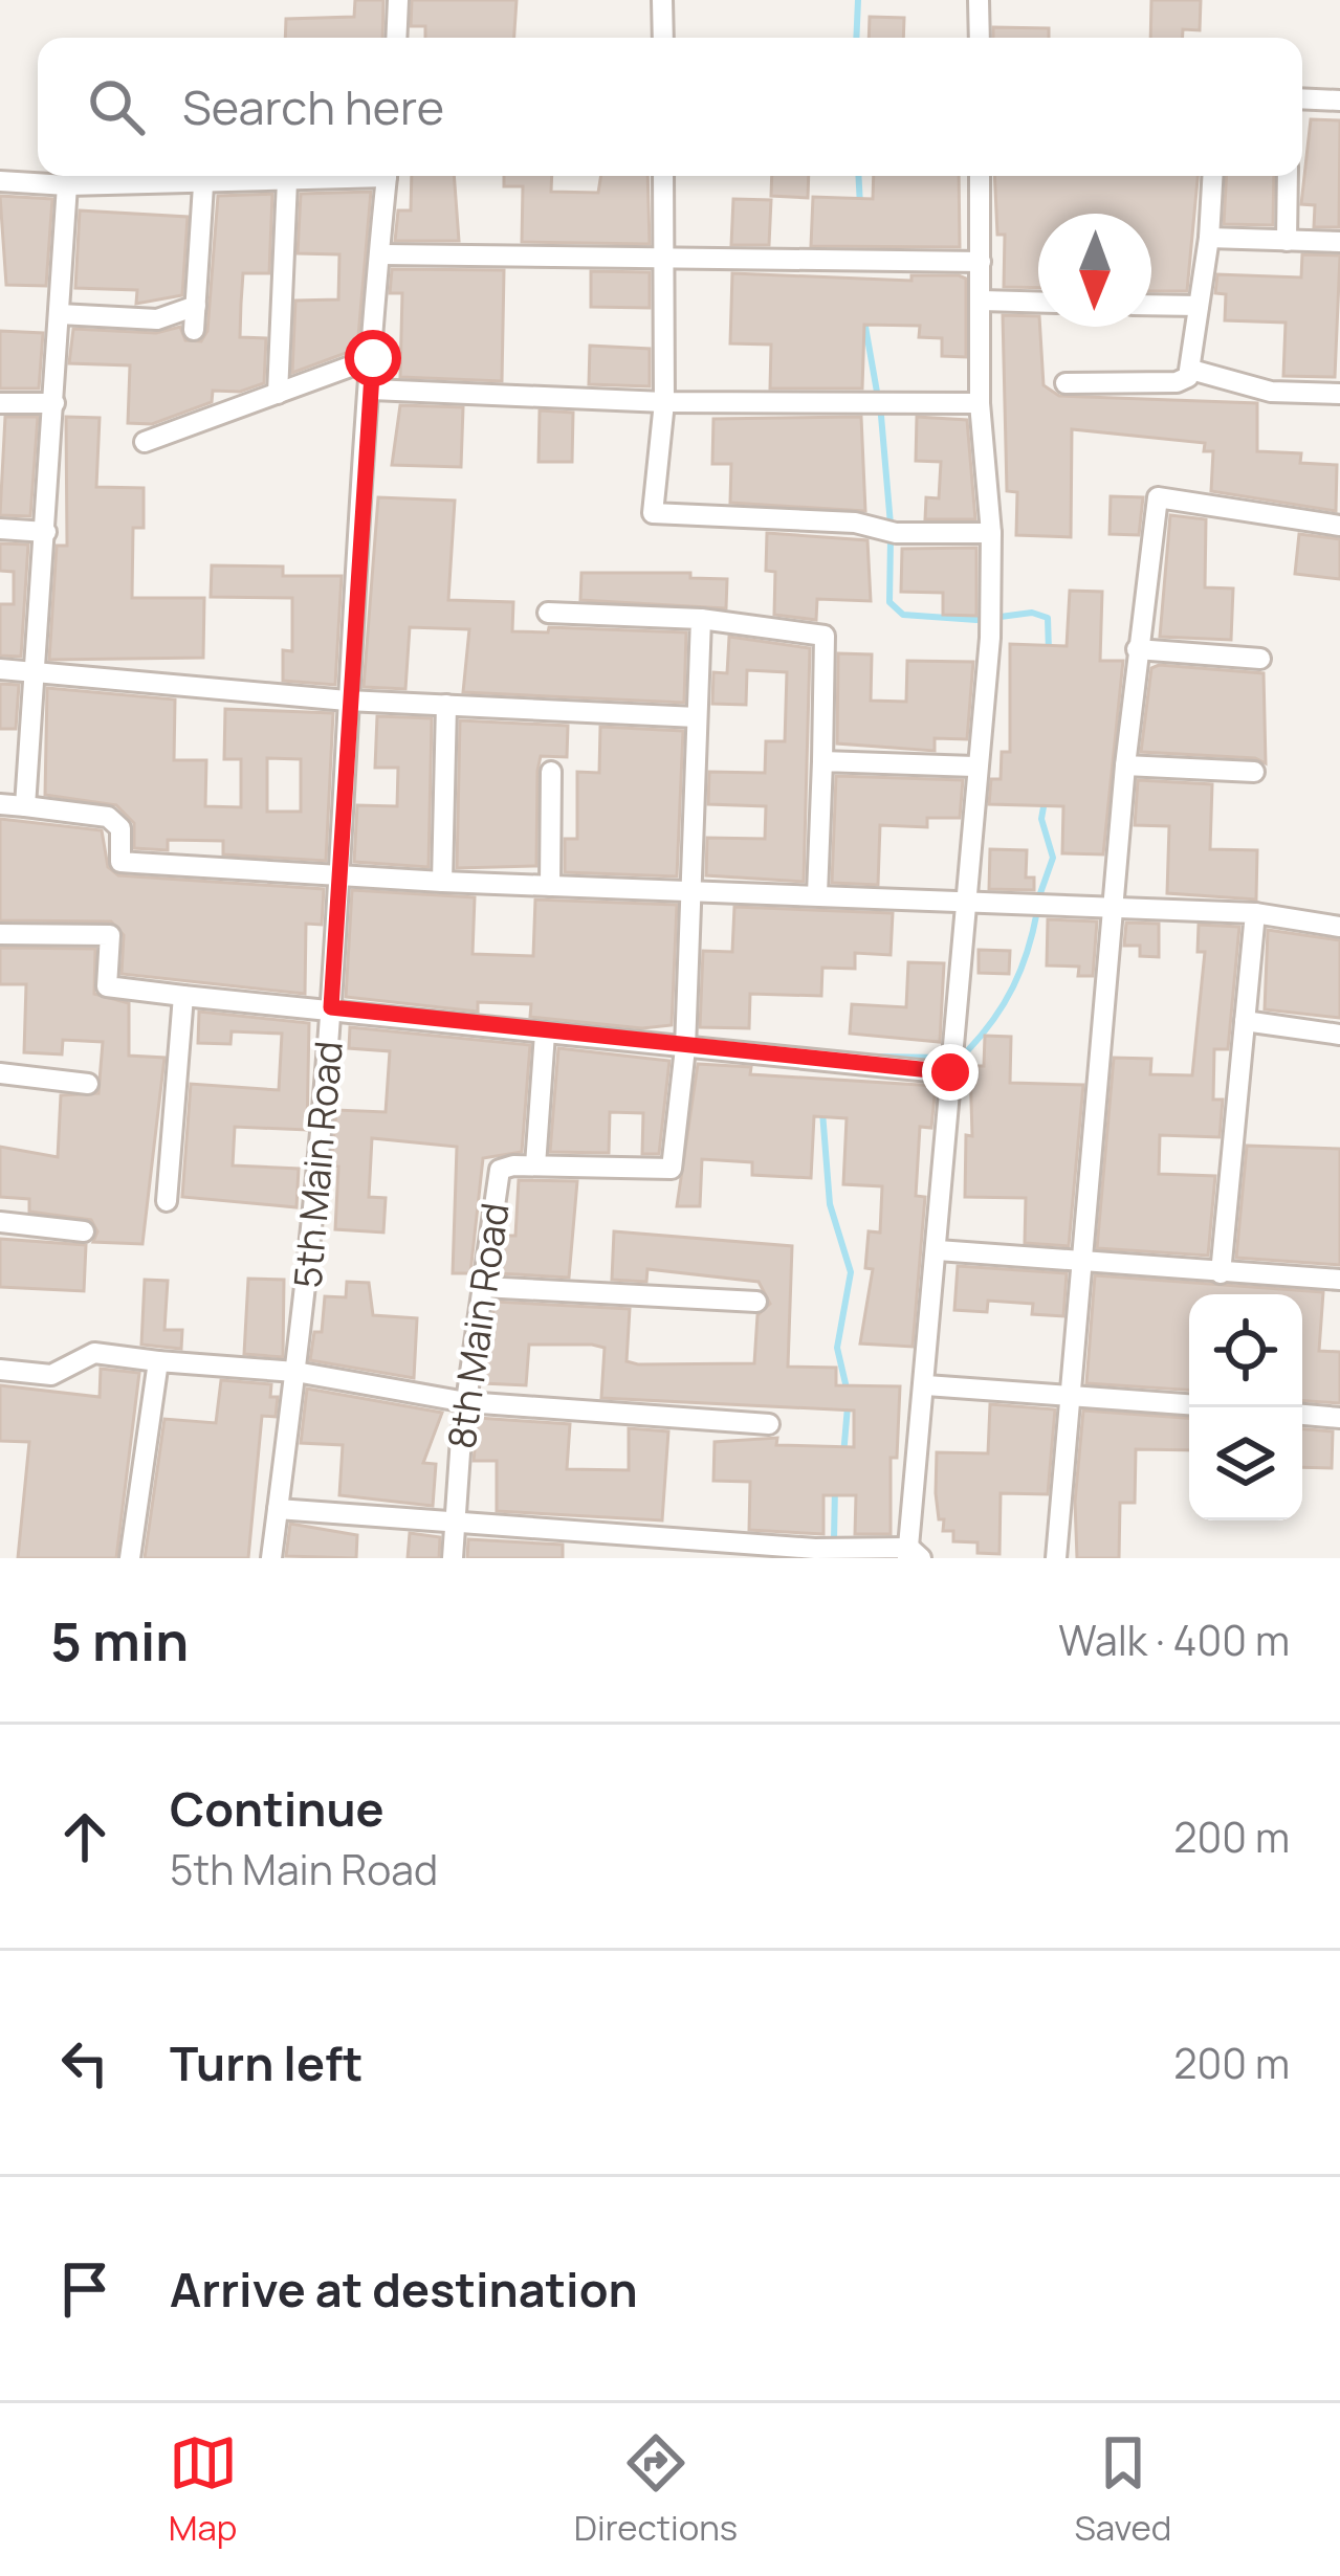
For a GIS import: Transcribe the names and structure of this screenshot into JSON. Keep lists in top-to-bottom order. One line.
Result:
{"streets":{"street":["5th Main Road","8th Main Road"]},"north":"bottom","page":{"search":"Search here","heading":["5 min","Walk · 400 m"],"list":[["Continue","5th Main Road","200 m"],["Turn left","200 m"],"Arrive at destination"],"nav":["Map","Directions","Saved"]}}
